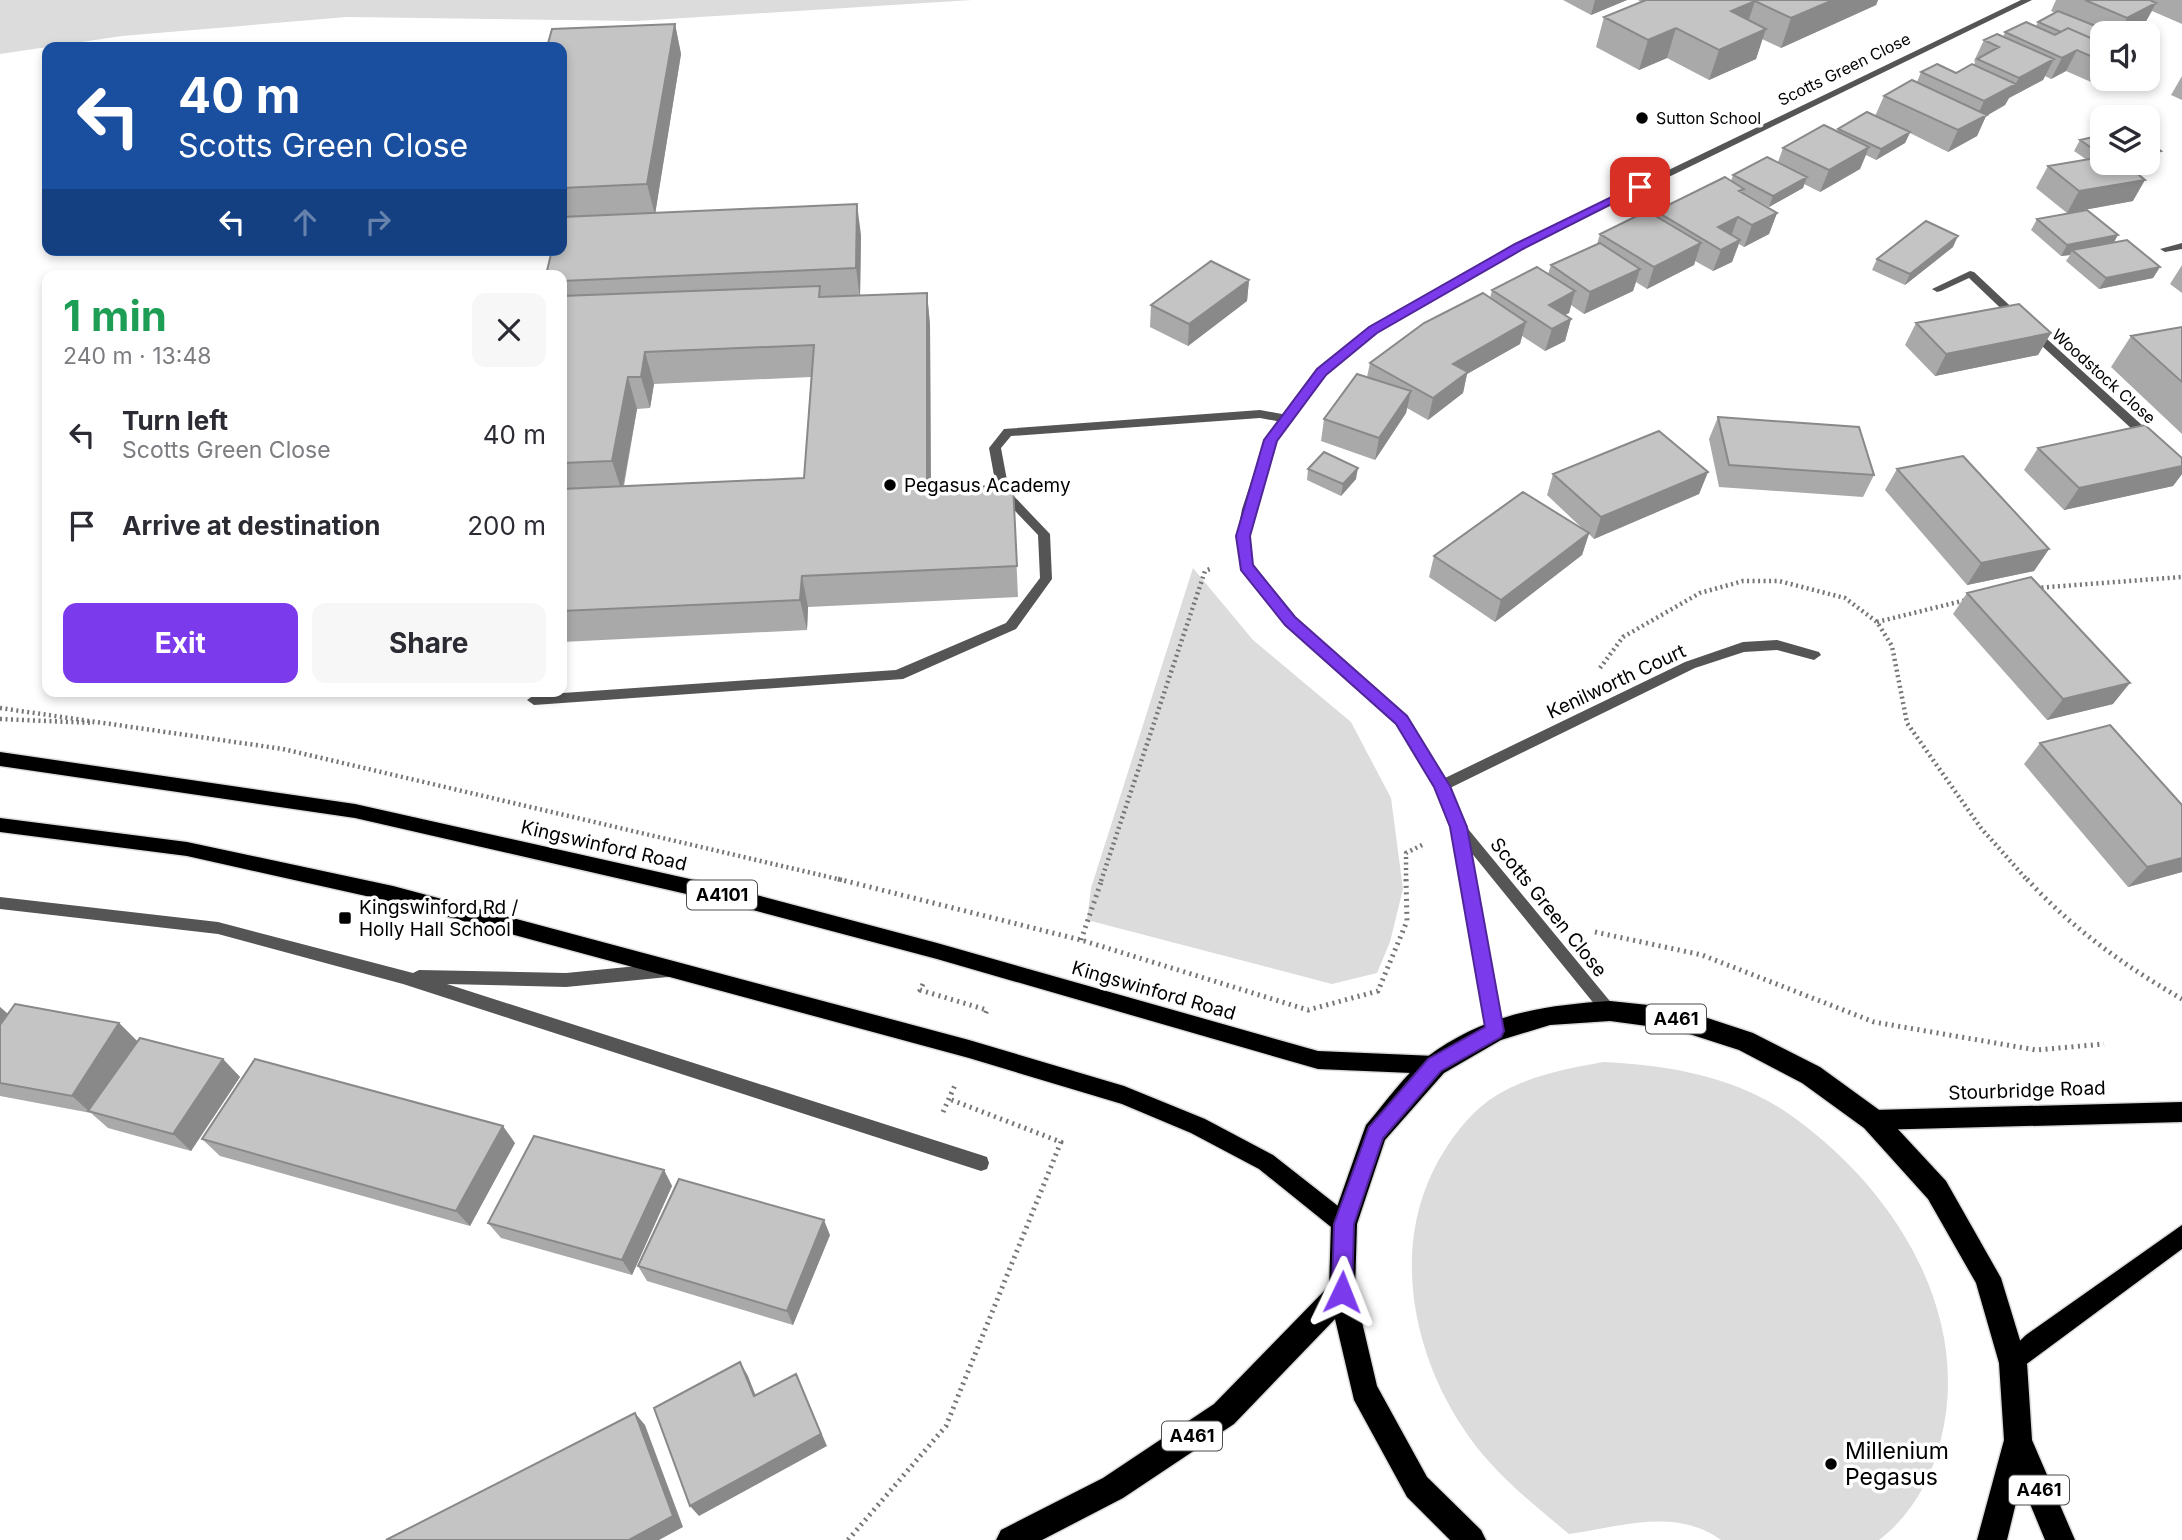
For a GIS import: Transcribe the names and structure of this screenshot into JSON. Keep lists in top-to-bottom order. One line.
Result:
{"streets":{"highway":["A461"],"main road":["Kingswinford Road","A4101","Stourbridge Road"],"street":["Scotts Green Close","Woodstock Close","Kenilworth Court"]},"crossings":[["Scotts Green Close","Kenilworth Court"],["Scotts Green Close","A461"],["Kingswinford Road","A461"],["A461","Stourbridge Road"]],"places":{"other":["Sutton School","Pegasus Academy","Millenium Pegasus"],"transit":["Kingswinford Rd / Holly Hall School"]},"page":{"turn":["40 m","Scotts Green Close"],"heading":["1 min","240 m · 13:48"],"list":[{"name":"Turn left","note":"Scotts Green Close","value":"40 m"},{"name":"Arrive at destination","value":"200 m"}],"buttons":["Exit","Share"]}}
